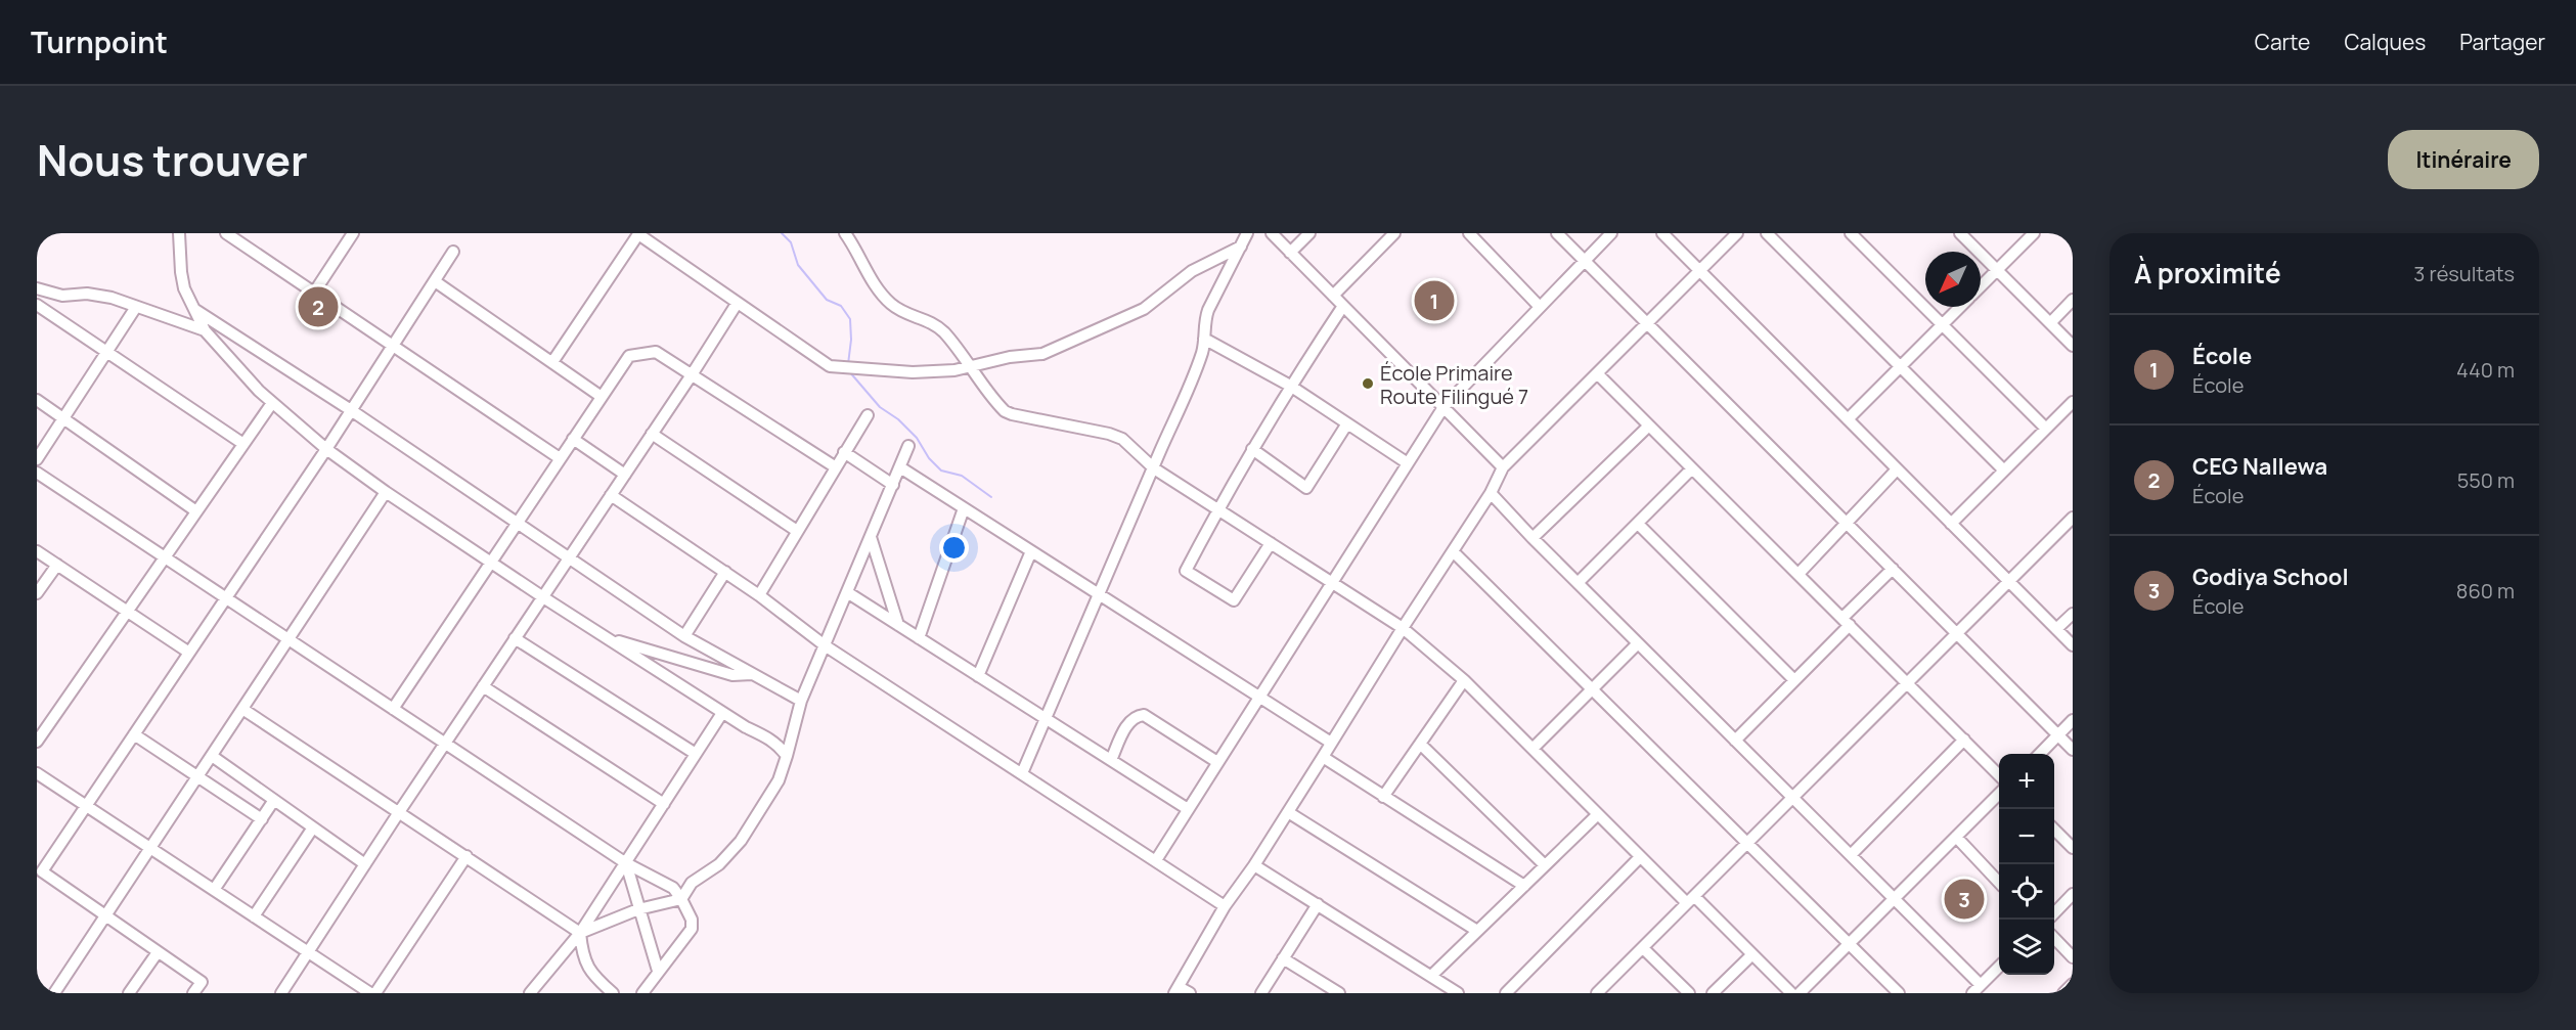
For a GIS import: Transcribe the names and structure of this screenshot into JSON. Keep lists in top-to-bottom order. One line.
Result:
{"places":["École Primaire Route Filingué 7"],"north":"bottom left","page":{"header":"Turnpoint","nav":["Carte","Calques","Partager"],"title":"Nous trouver","buttons":"Itinéraire","heading":["À proximité","3 résultats"],"pins":["1","2","3"],"list":[{"mark":"1","name":"École","note":"École","value":"440 m"},{"mark":"2","name":"CEG Nallewa","note":"École","value":"550 m"},{"mark":"3","name":"Godiya School","note":"École","value":"860 m"}],"map_buttons":["+","−"]}}
